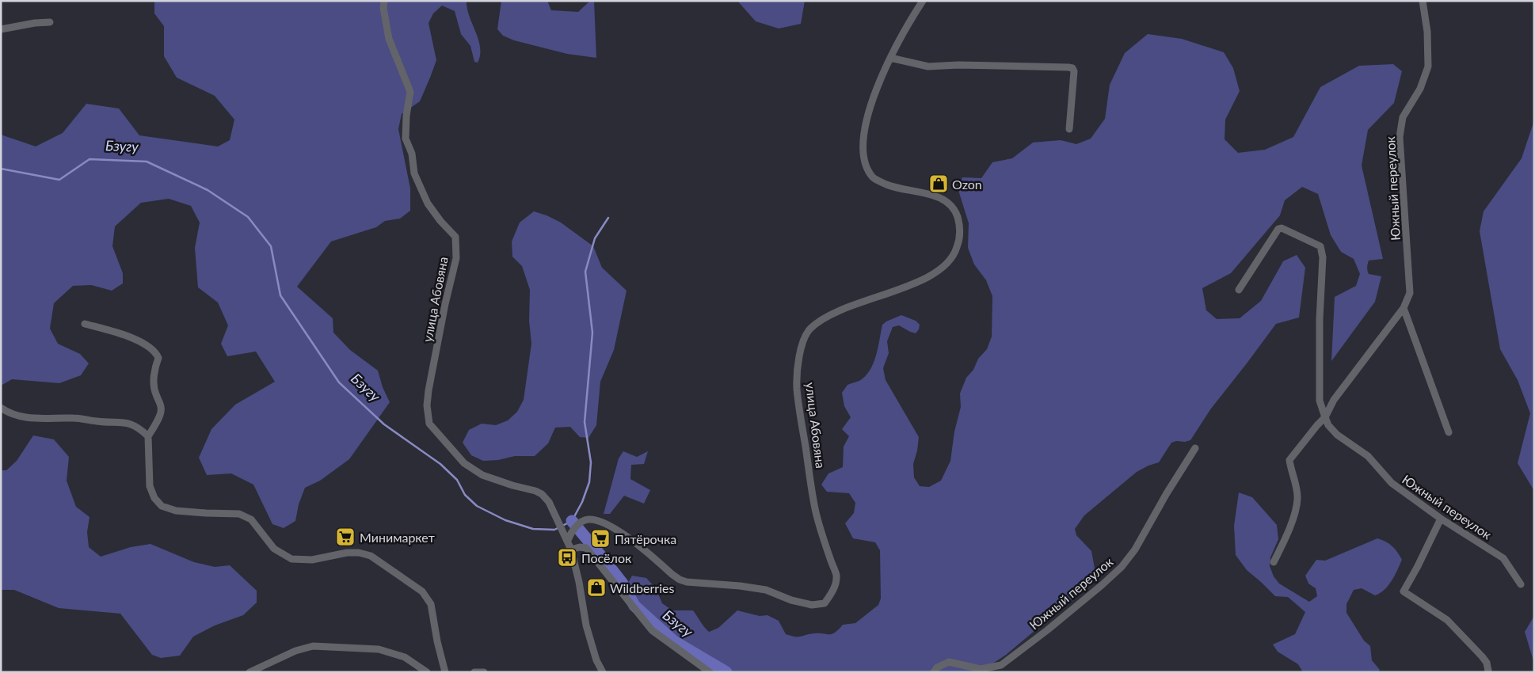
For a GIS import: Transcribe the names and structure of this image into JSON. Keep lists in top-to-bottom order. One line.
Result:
{"streets":{"street":["Южный переулок","улица Абовяна"]},"water":["Бзугу"],"places":{"shop":["Ozon","Wildberries"],"supermarket":["Минимаркет","Пятёрочка"],"bus stop":["Посёлок"]}}
